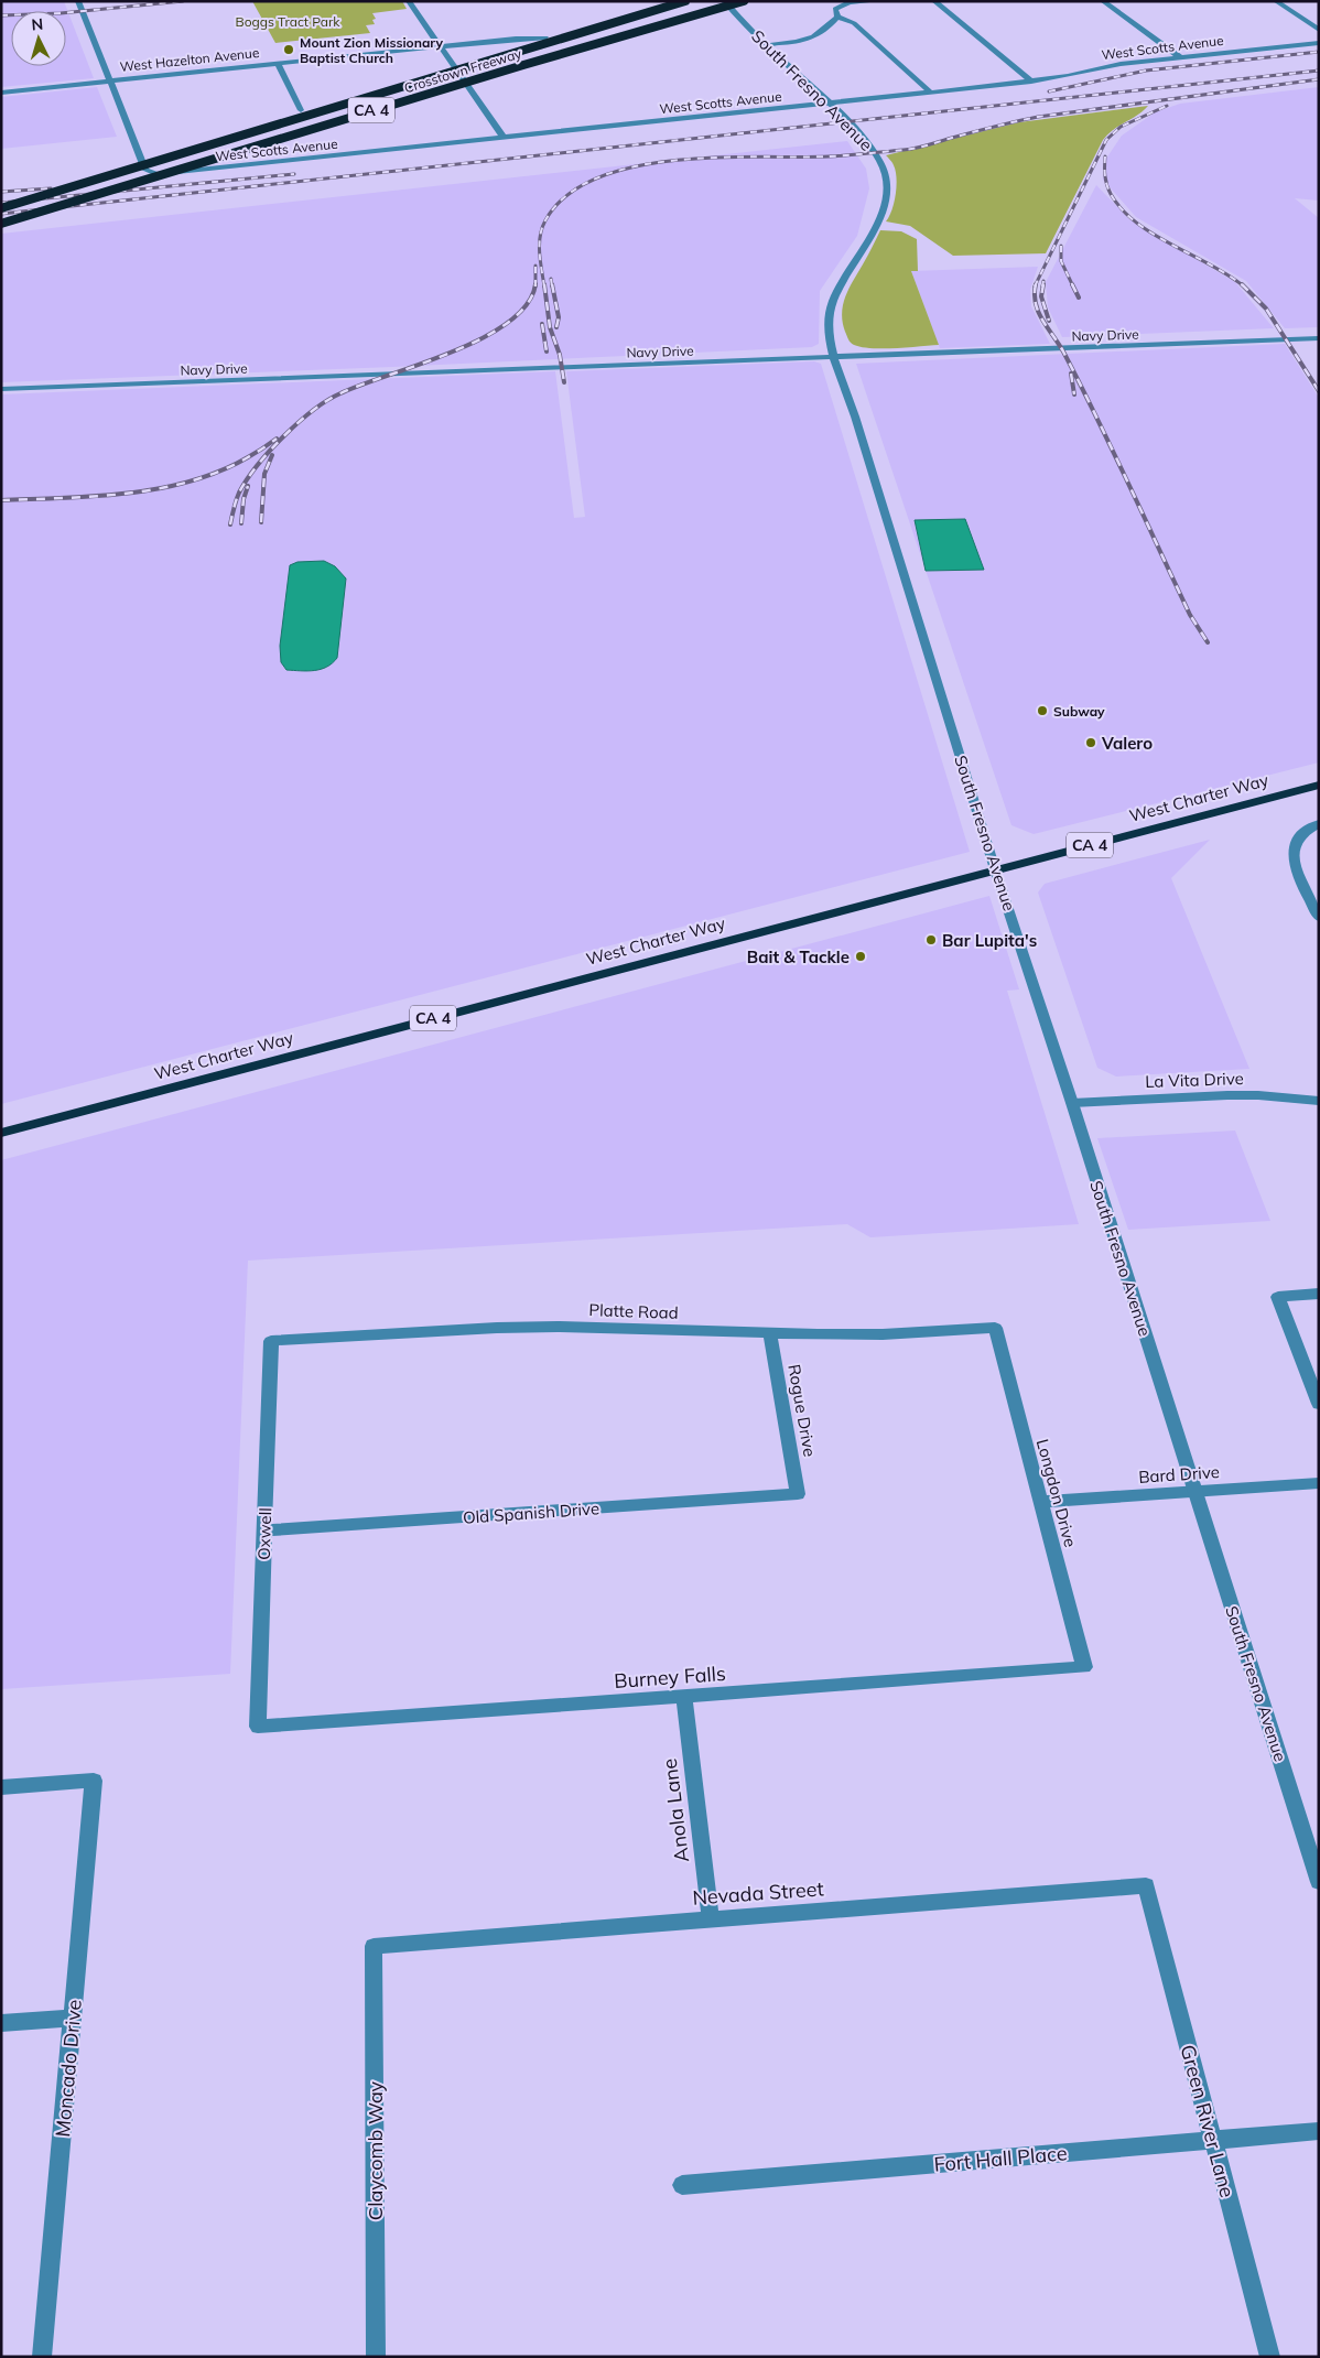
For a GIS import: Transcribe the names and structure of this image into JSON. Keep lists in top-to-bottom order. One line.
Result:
{"streets":{"highway":["Crosstown Freeway","CA 4","West Charter Way"],"street":["West Scotts Avenue","West Hazelton Avenue","South Fresno Avenue","Navy Drive","La Vita Drive","Platte Road","Rogue Drive","Bard Drive","Longdon Drive","Old Spanish Drive","Oxwell","Burney Falls","Anola Lane","Nevada Street","Moncado Drive","Green River Lane","Claycomb Way","Fort Hall Place"]},"crossings":[["West Scotts Avenue","West Hazelton Avenue"],["West Scotts Avenue","South Fresno Avenue"],["South Fresno Avenue","Navy Drive"],["South Fresno Avenue","West Charter Way"],["South Fresno Avenue","La Vita Drive"],["South Fresno Avenue","Bard Drive"],["Platte Road","Rogue Drive"],["Platte Road","Longdon Drive"],["Platte Road","Oxwell"],["Rogue Drive","Old Spanish Drive"],["Bard Drive","Longdon Drive"],["Longdon Drive","Burney Falls"],["Old Spanish Drive","Oxwell"],["Oxwell","Burney Falls"],["Burney Falls","Anola Lane"],["Anola Lane","Nevada Street"],["Nevada Street","Green River Lane"],["Nevada Street","Claycomb Way"],["Green River Lane","Fort Hall Place"]],"parks":["Boggs Tract Park"],"places":["Mount Zion Missionary Baptist Church","Subway","Valero","Bar Lupita's","Bait & Tackle"],"north":"top"}
